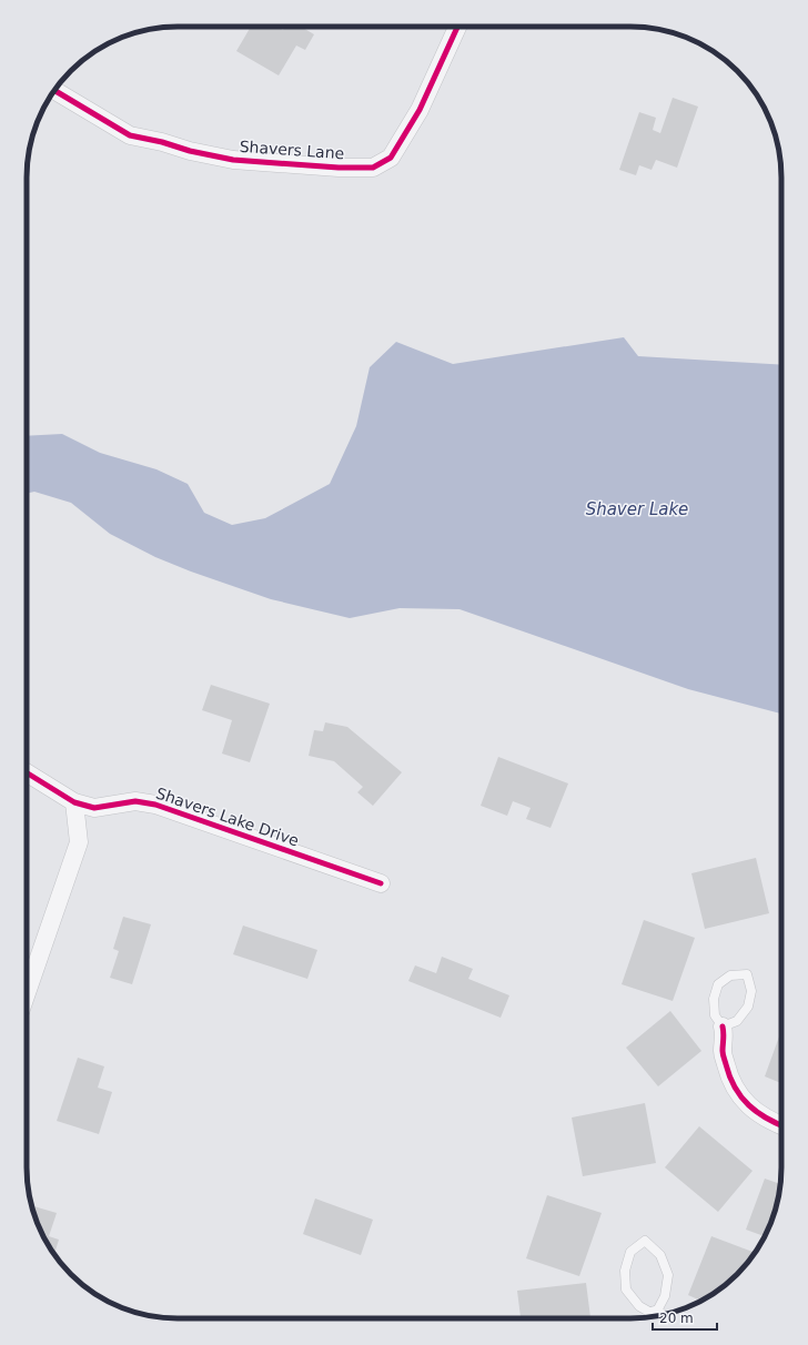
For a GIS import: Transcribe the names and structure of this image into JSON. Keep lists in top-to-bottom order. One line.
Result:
{"streets":{"street":["Shavers Lane","Shavers Lake Drive"]},"water":["Shaver Lake"],"scale_bar":"20 m"}
